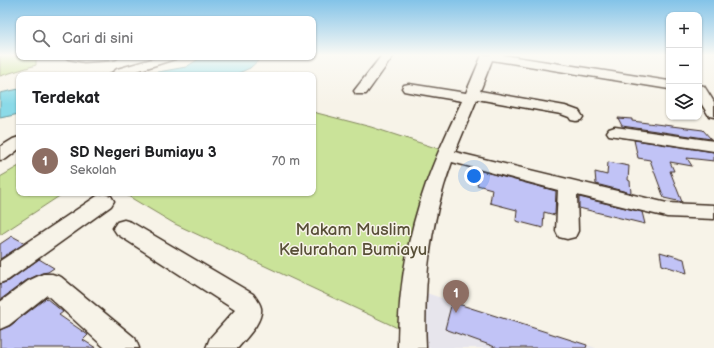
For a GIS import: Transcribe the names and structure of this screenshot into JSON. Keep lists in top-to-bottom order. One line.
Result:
{"parks":["Makam Muslim Kelurahan Bumiayu"],"page":{"map_buttons":["+","−"],"search":"Cari di sini","heading":"Terdekat","list":[{"mark":"1","name":"SD Negeri Bumiayu 3","note":"Sekolah","value":"70 m"}],"pins":"1"}}
